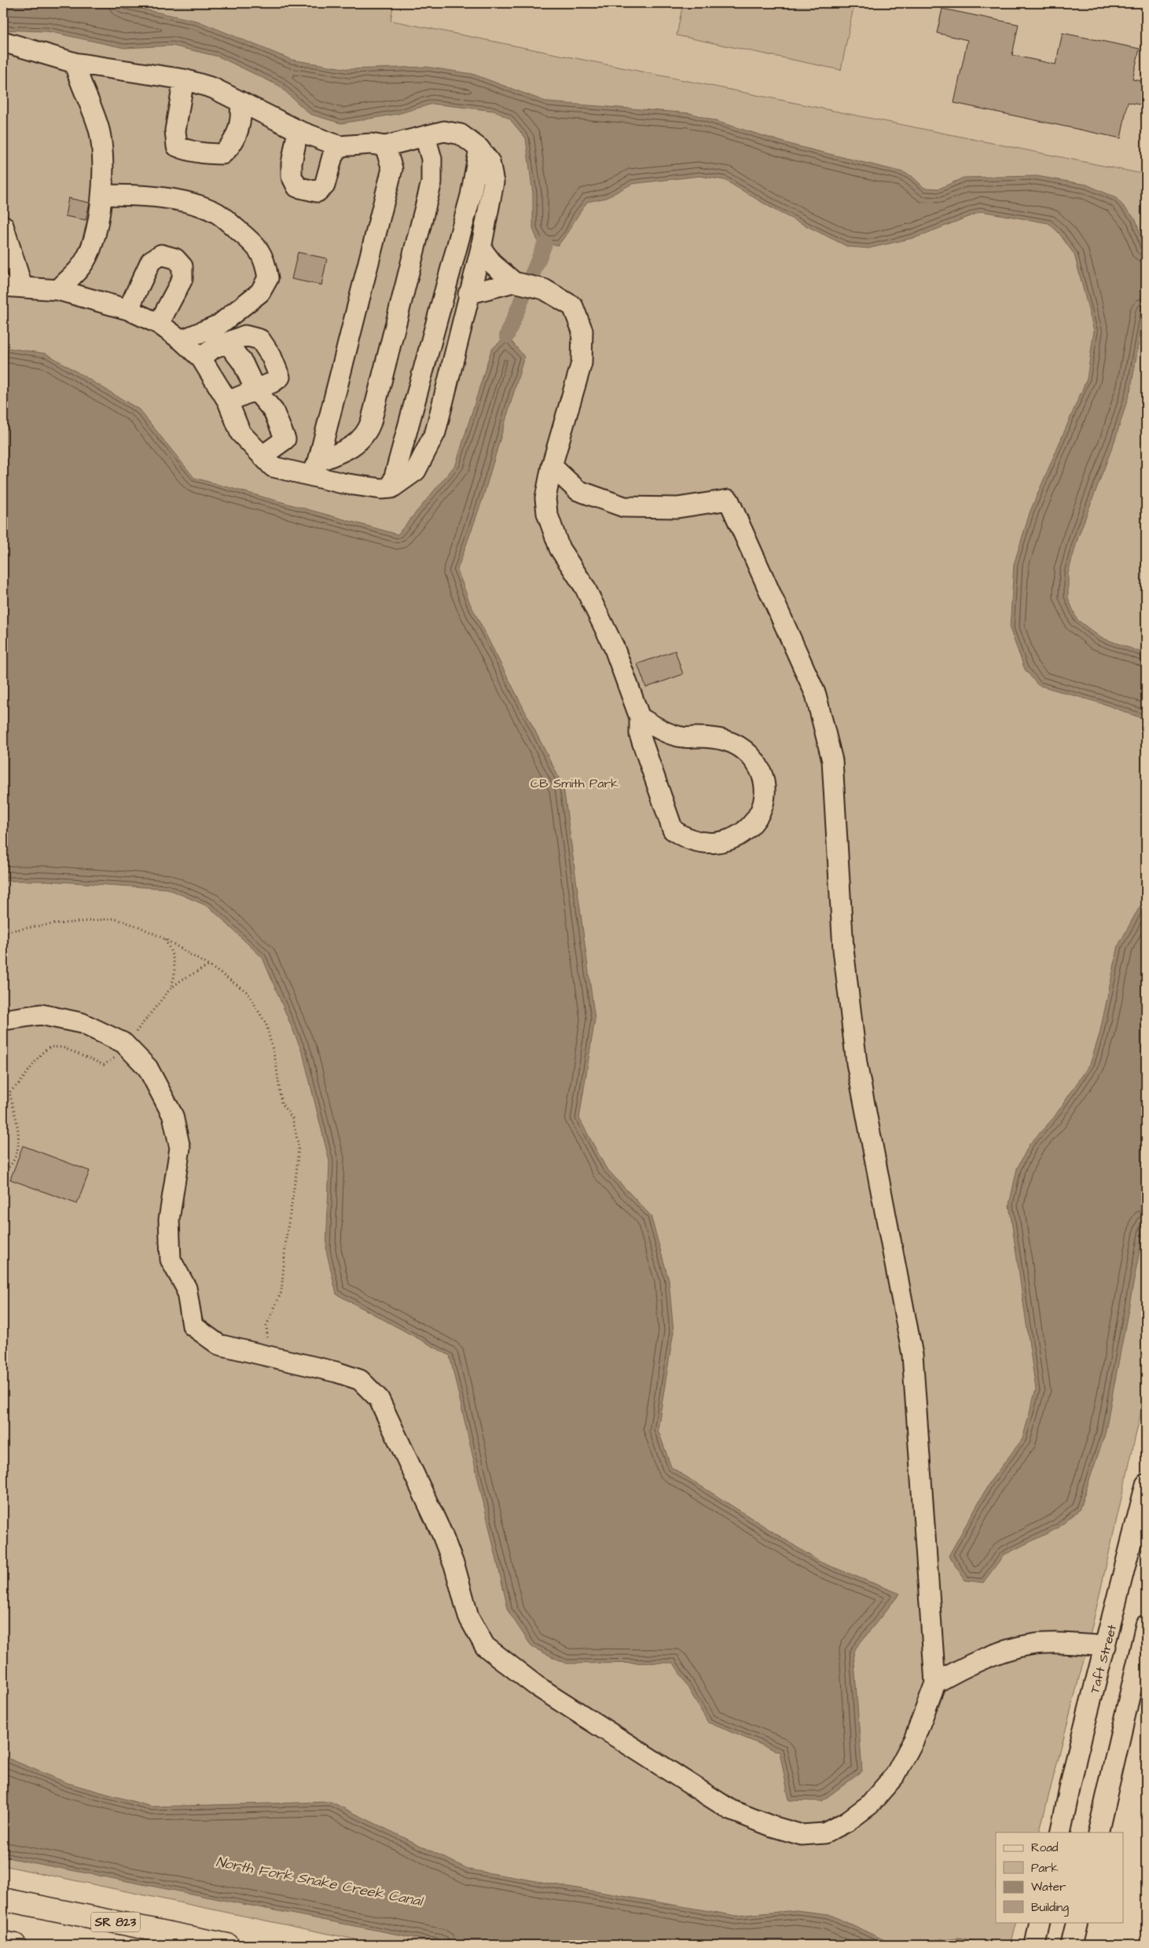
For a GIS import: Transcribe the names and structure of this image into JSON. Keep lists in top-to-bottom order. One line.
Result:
{"streets":{"highway":["SR 823"],"street":["Taft Street"]},"water":["North Fork Snake Creek Canal"],"parks":["CB Smith Park"],"legend":["Road","Park","Water","Building"]}
